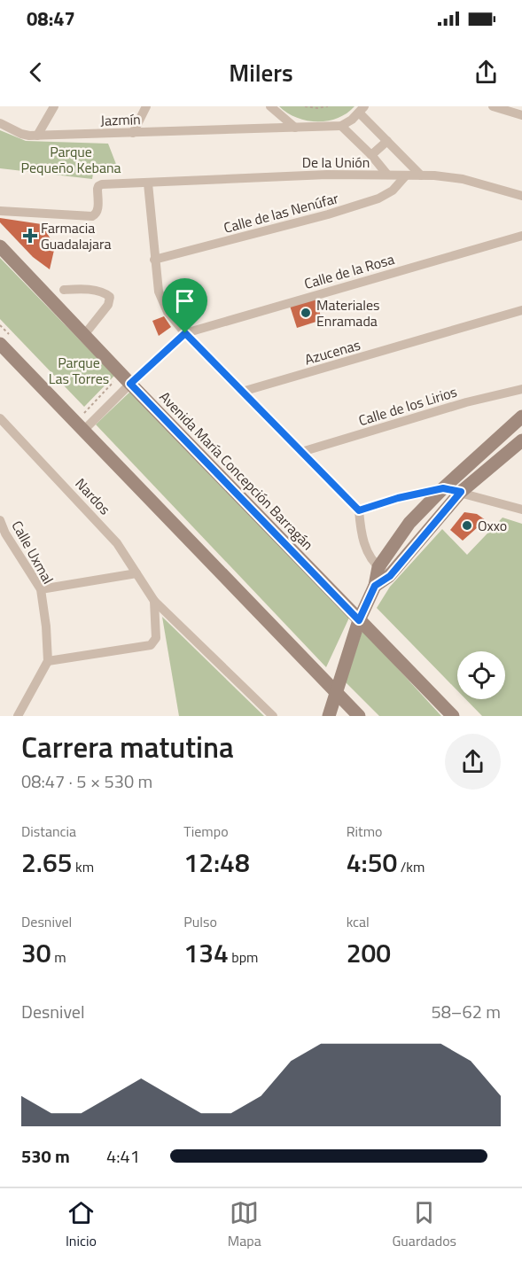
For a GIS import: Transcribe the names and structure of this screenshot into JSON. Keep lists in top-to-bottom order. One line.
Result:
{"streets":{"street":["Jazmín","De la Unión","Calle de las Nenúfar","Calle de la Rosa","Azucenas","Calle de los Lirios","Avenida María Concepción Barragán","Nardos","Calle Uxmal"]},"crossings":[["De la Unión","Calle de las Nenúfar"]],"parks":["Parque Pequeño Kebana","Parque Las Torres"],"places":{"health":["Farmacia Guadalajara"],"other":["Materiales Enramada","Oxxo"]},"page":{"status":"08:47","header":"Milers","heading":["Carrera matutina","08:47 · 5 × 530 m"],"stats":[["Distancia","2.65 km"],["Tiempo","12:48"],["Ritmo","4:50 /km"],["Desnivel","30 m"],["Pulso","134 bpm"],["kcal","200"]],"chart":["Desnivel","58–62 m"],"list":[{"name":"530 m","note":"4:41"}],"tabs":["Inicio","Mapa","Guardados"]}}
